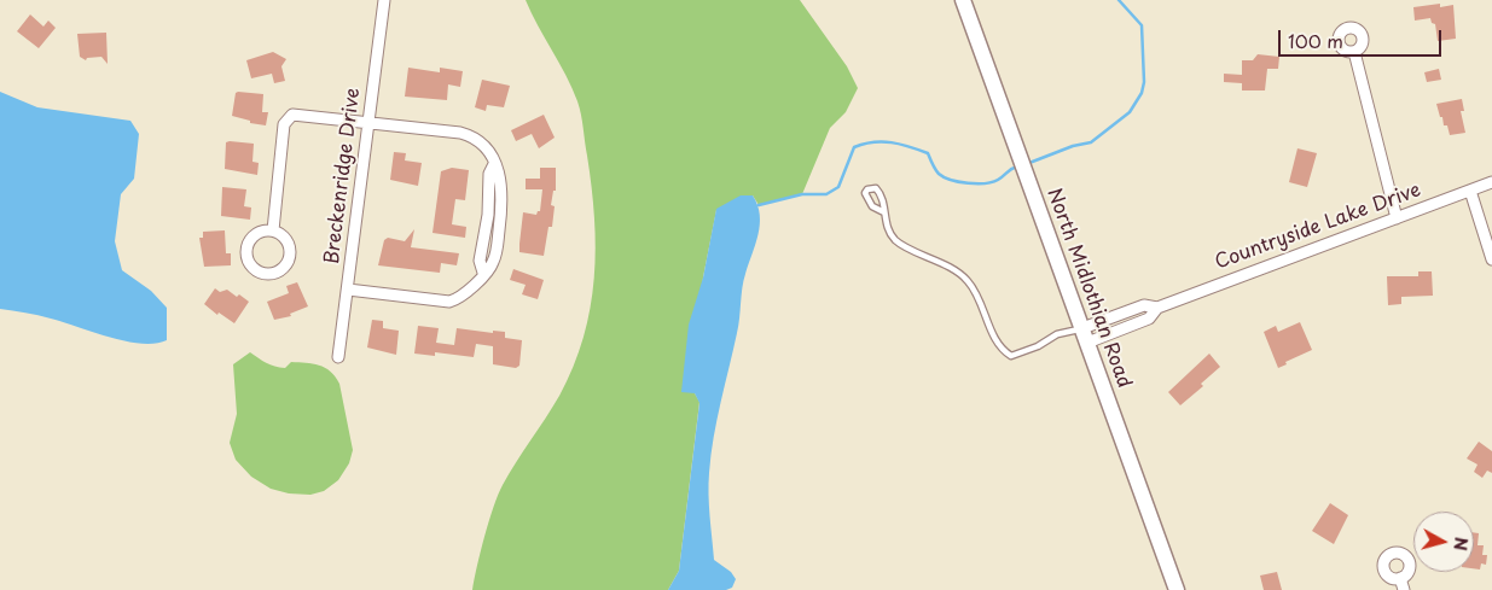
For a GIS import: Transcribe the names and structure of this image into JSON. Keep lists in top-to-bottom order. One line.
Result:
{"streets":{"main road":["North Midlothian Road"],"street":["Breckenridge Drive","Countryside Lake Drive"]},"crossings":[["Countryside Lake Drive","North Midlothian Road"]],"scale_bar":"100 m","north":"right"}
